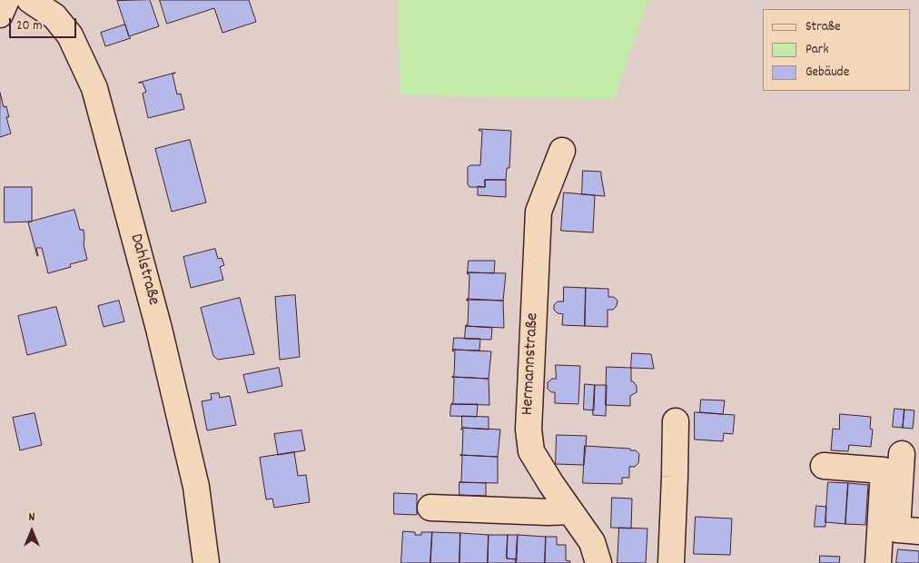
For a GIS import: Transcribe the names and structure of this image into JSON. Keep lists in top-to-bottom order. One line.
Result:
{"streets":{"street":["Dahlstraße","Hermannstraße"]},"legend":["Straße","Park","Gebäude"],"scale_bar":"20 m","north":"top"}
